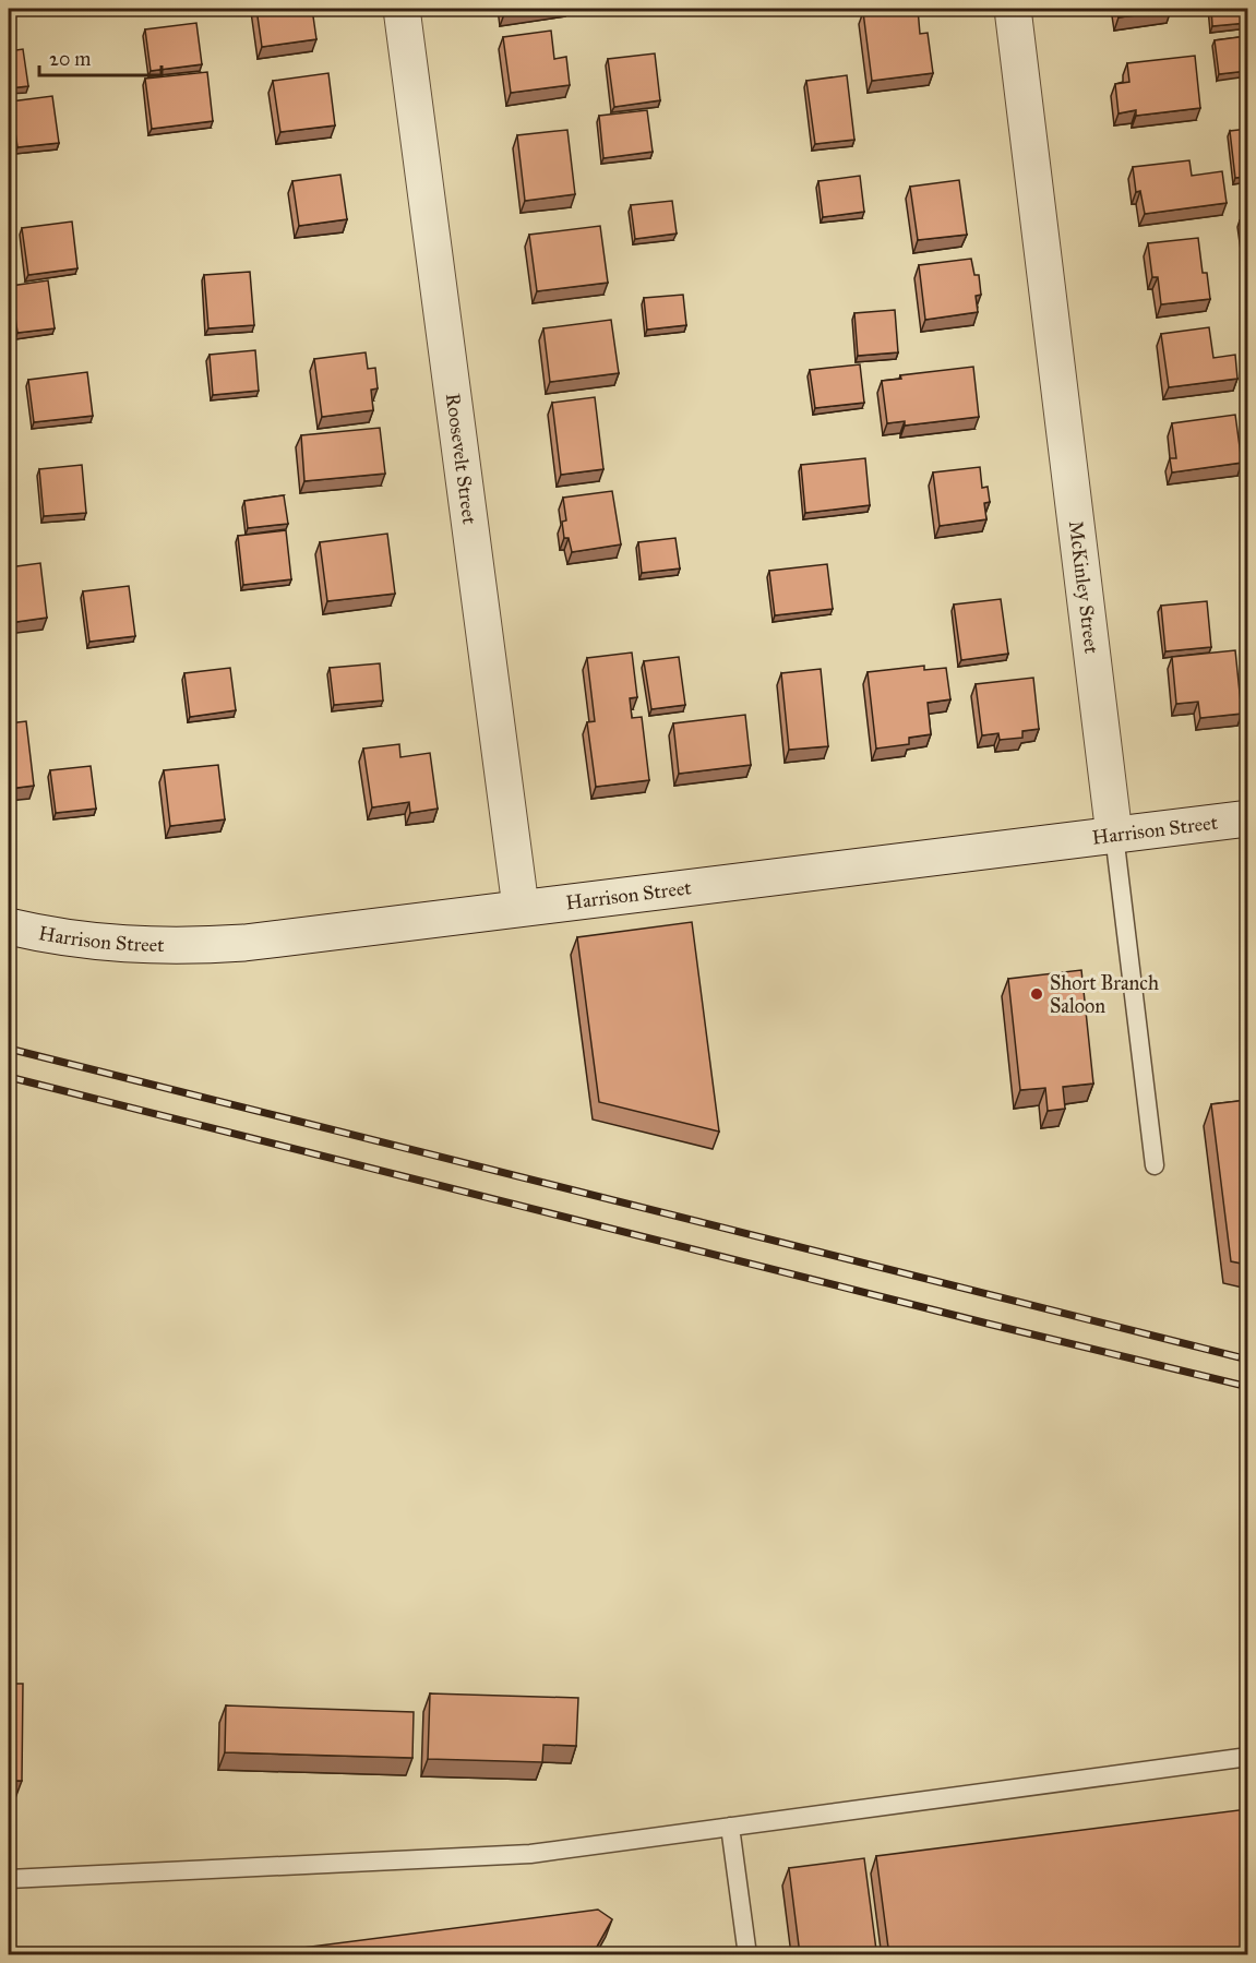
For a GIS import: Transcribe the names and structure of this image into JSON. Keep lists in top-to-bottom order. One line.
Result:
{"streets":{"street":["Roosevelt Street","McKinley Street","Harrison Street"]},"crossings":[["Roosevelt Street","Harrison Street"],["McKinley Street","Harrison Street"]],"places":["Short Branch Saloon"],"scale_bar":"20 m"}
